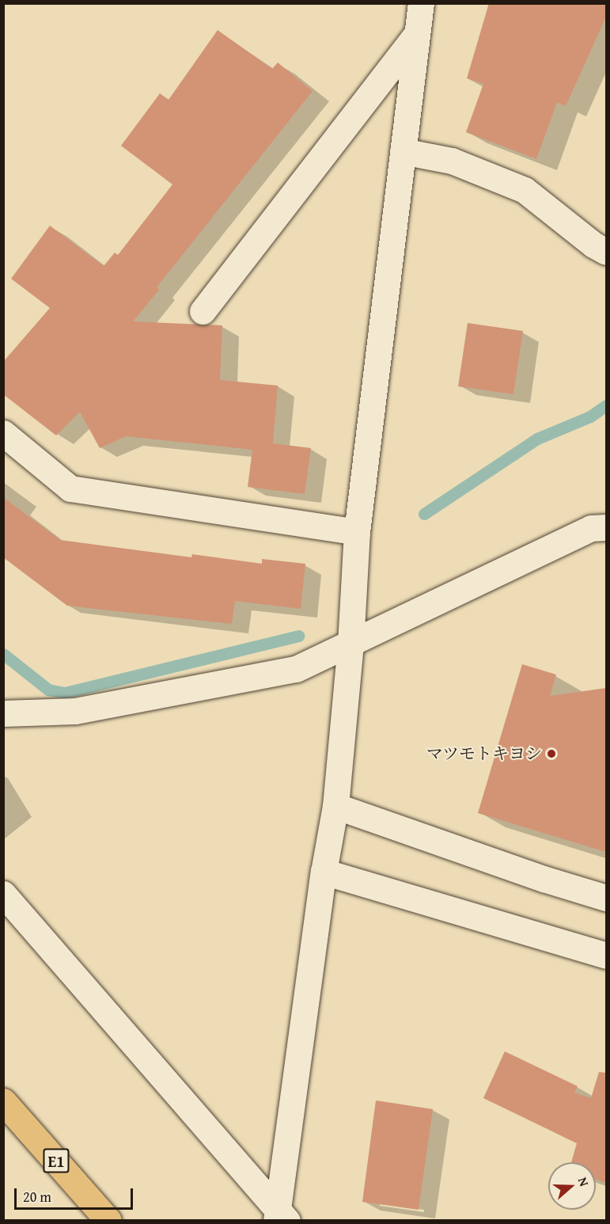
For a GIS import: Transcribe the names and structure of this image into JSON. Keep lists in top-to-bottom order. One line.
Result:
{"streets":{"highway":["E1"]},"places":["マツモトキヨシ"],"scale_bar":"20 m","north":"right"}
